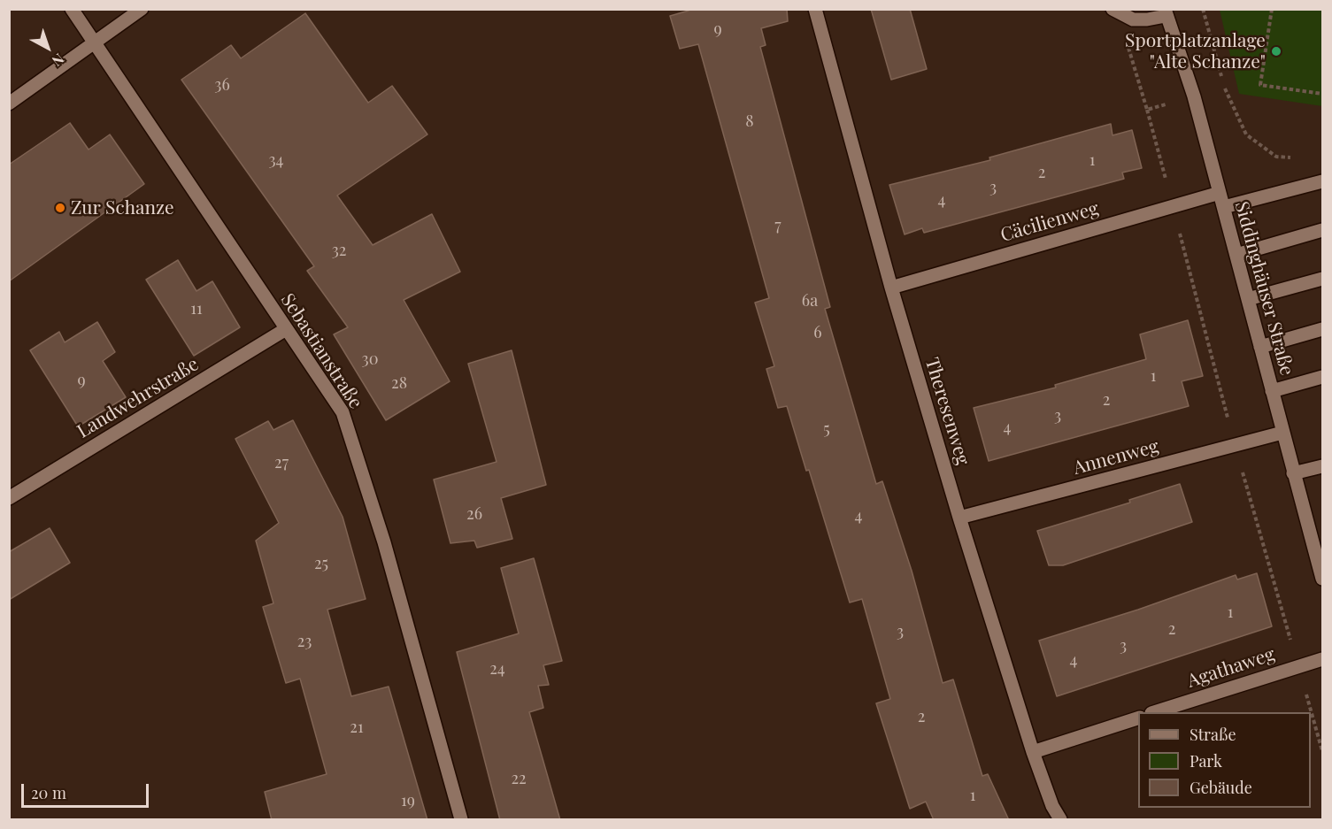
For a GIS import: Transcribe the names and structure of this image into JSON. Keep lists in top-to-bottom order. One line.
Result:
{"streets":{"street":["Cäcilienweg","Siddinghäuser Straße","Sebastianstraße","Landwehrstraße","Theresenweg","Annenweg","Agathaweg"]},"crossings":[["Cäcilienweg","Siddinghäuser Straße"],["Cäcilienweg","Theresenweg"],["Siddinghäuser Straße","Annenweg"],["Sebastianstraße","Landwehrstraße"],["Theresenweg","Annenweg"]],"places":["Sportplatzanlage \"Alte Schanze\"","Zur Schanze"],"house_numbers":["9","36","8","34","1","2","3","4","7","32","6a","11","6","30","1","9","28","2","3","4","5","27","26","4","25","1","2","3","23","3","4","24","2","21","22","1","19"],"legend":["Straße","Park","Gebäude"],"scale_bar":"20 m","north":"bottom right"}
